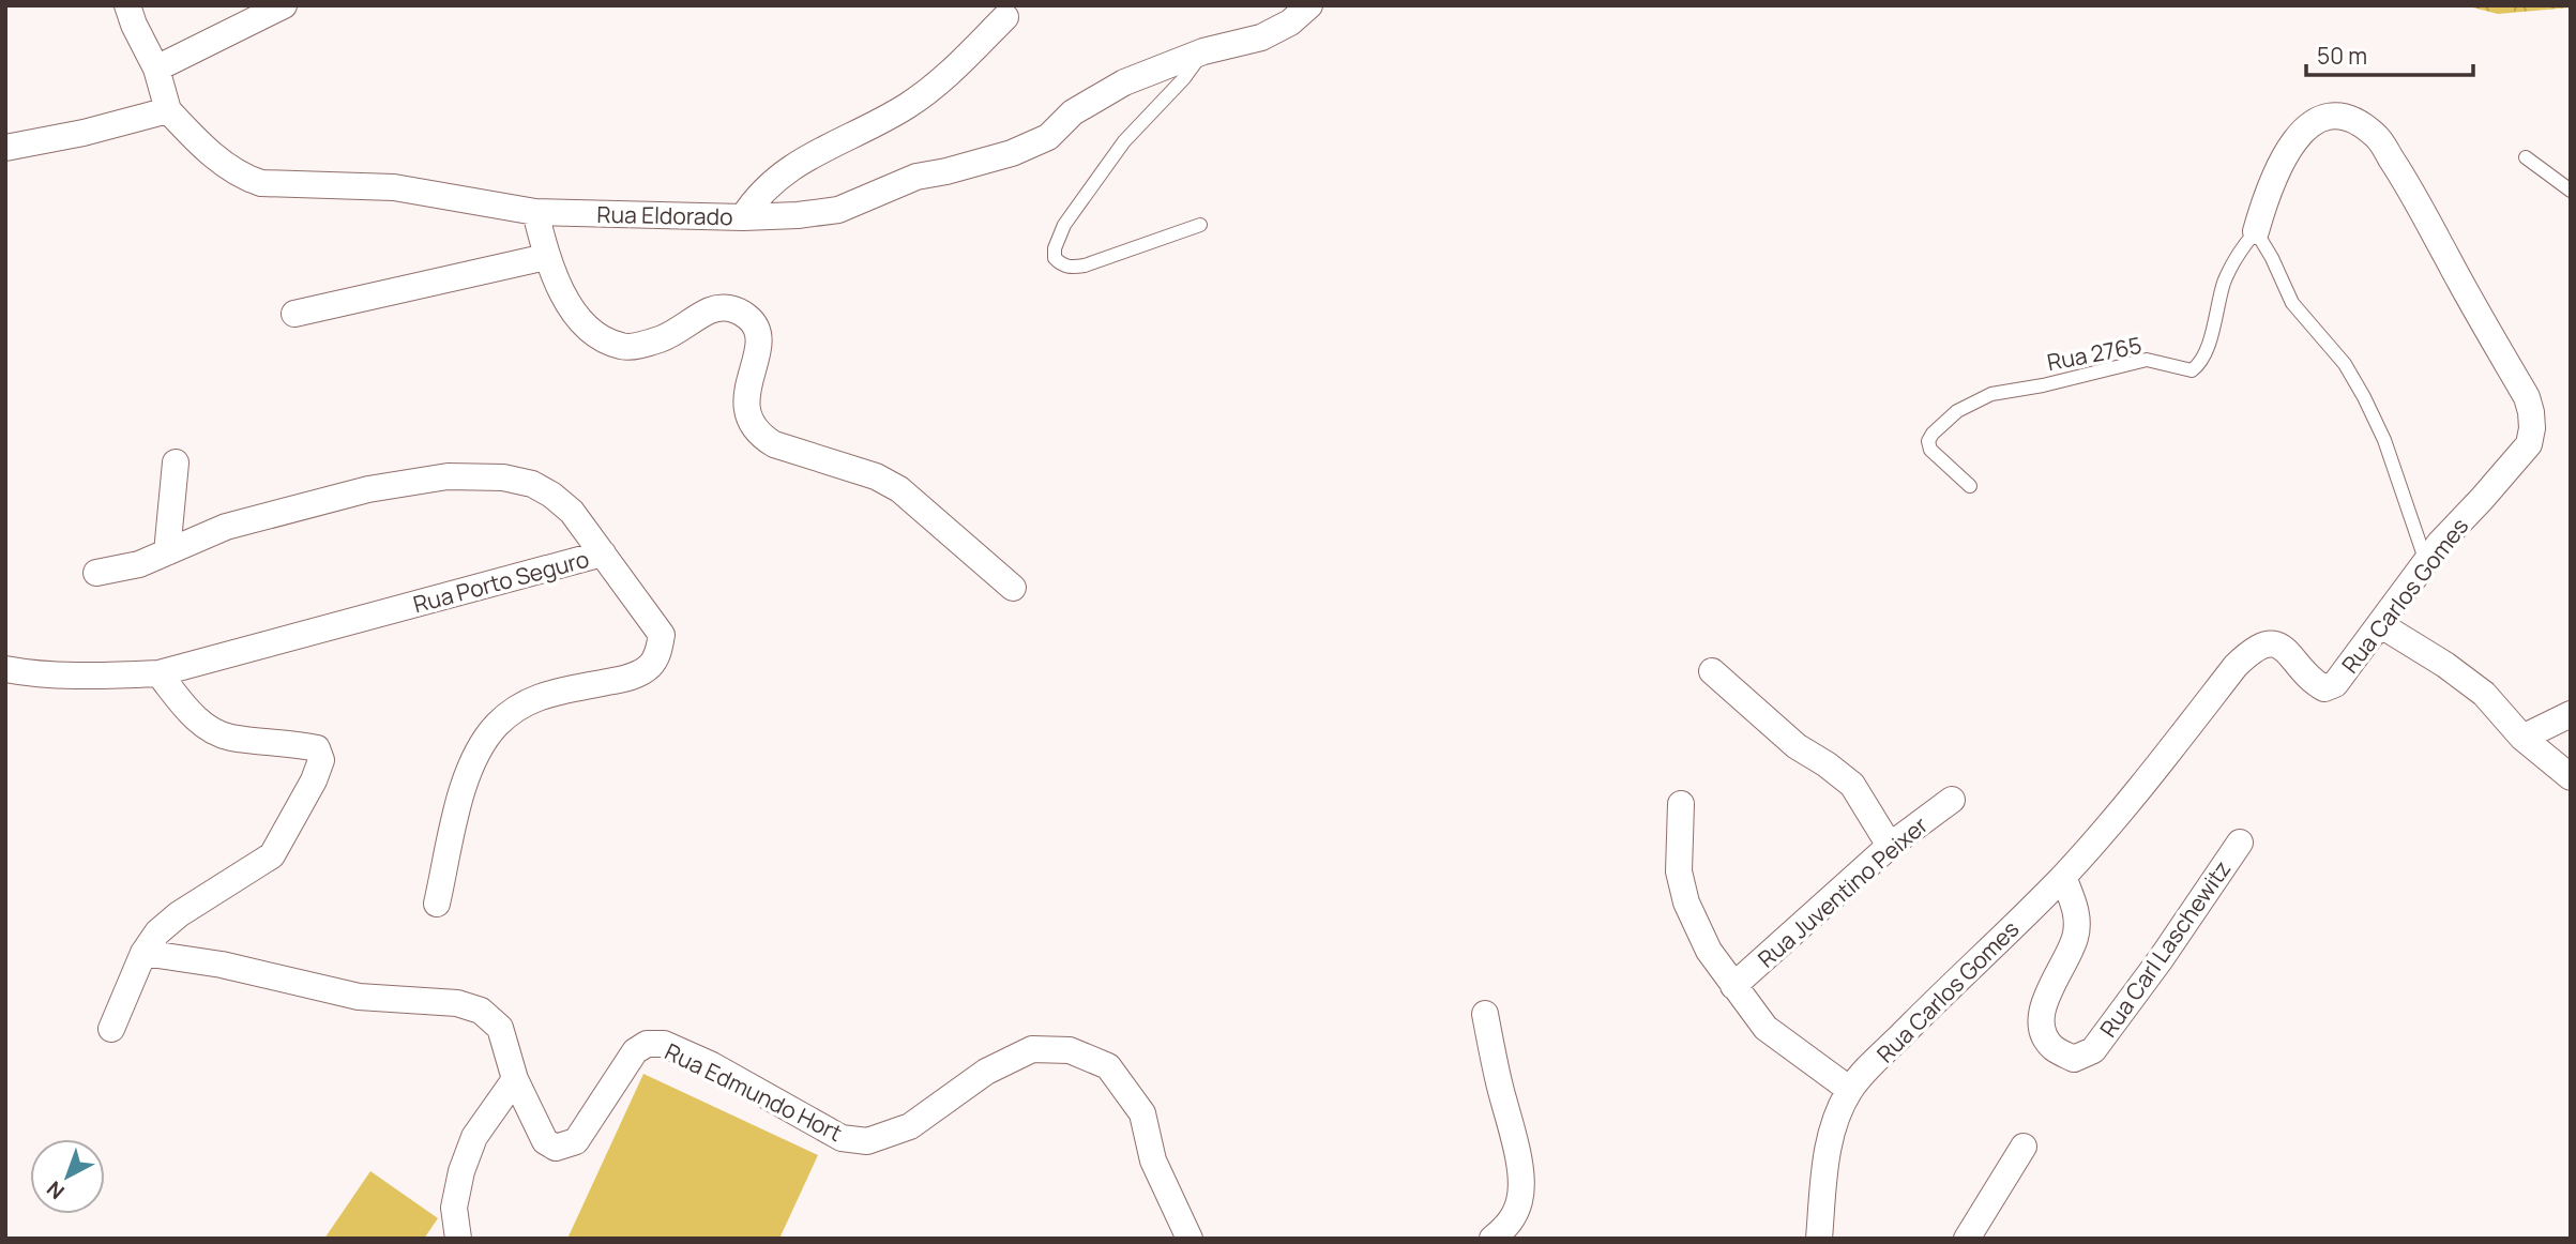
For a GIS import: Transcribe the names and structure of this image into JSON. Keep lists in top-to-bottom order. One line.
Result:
{"streets":{"street":["Rua Eldorado","Rua Porto Seguro","Rua Carlos Gomes","Rua Juventino Peixer","Rua Carl Laschewitz","Rua Edmundo Hort"],"lane":["Rua 2765"]},"crossings":[["Rua 2765","Rua Carlos Gomes"],["Rua Carlos Gomes","Rua Carl Laschewitz"]],"scale_bar":"50 m","north":"bottom left"}
